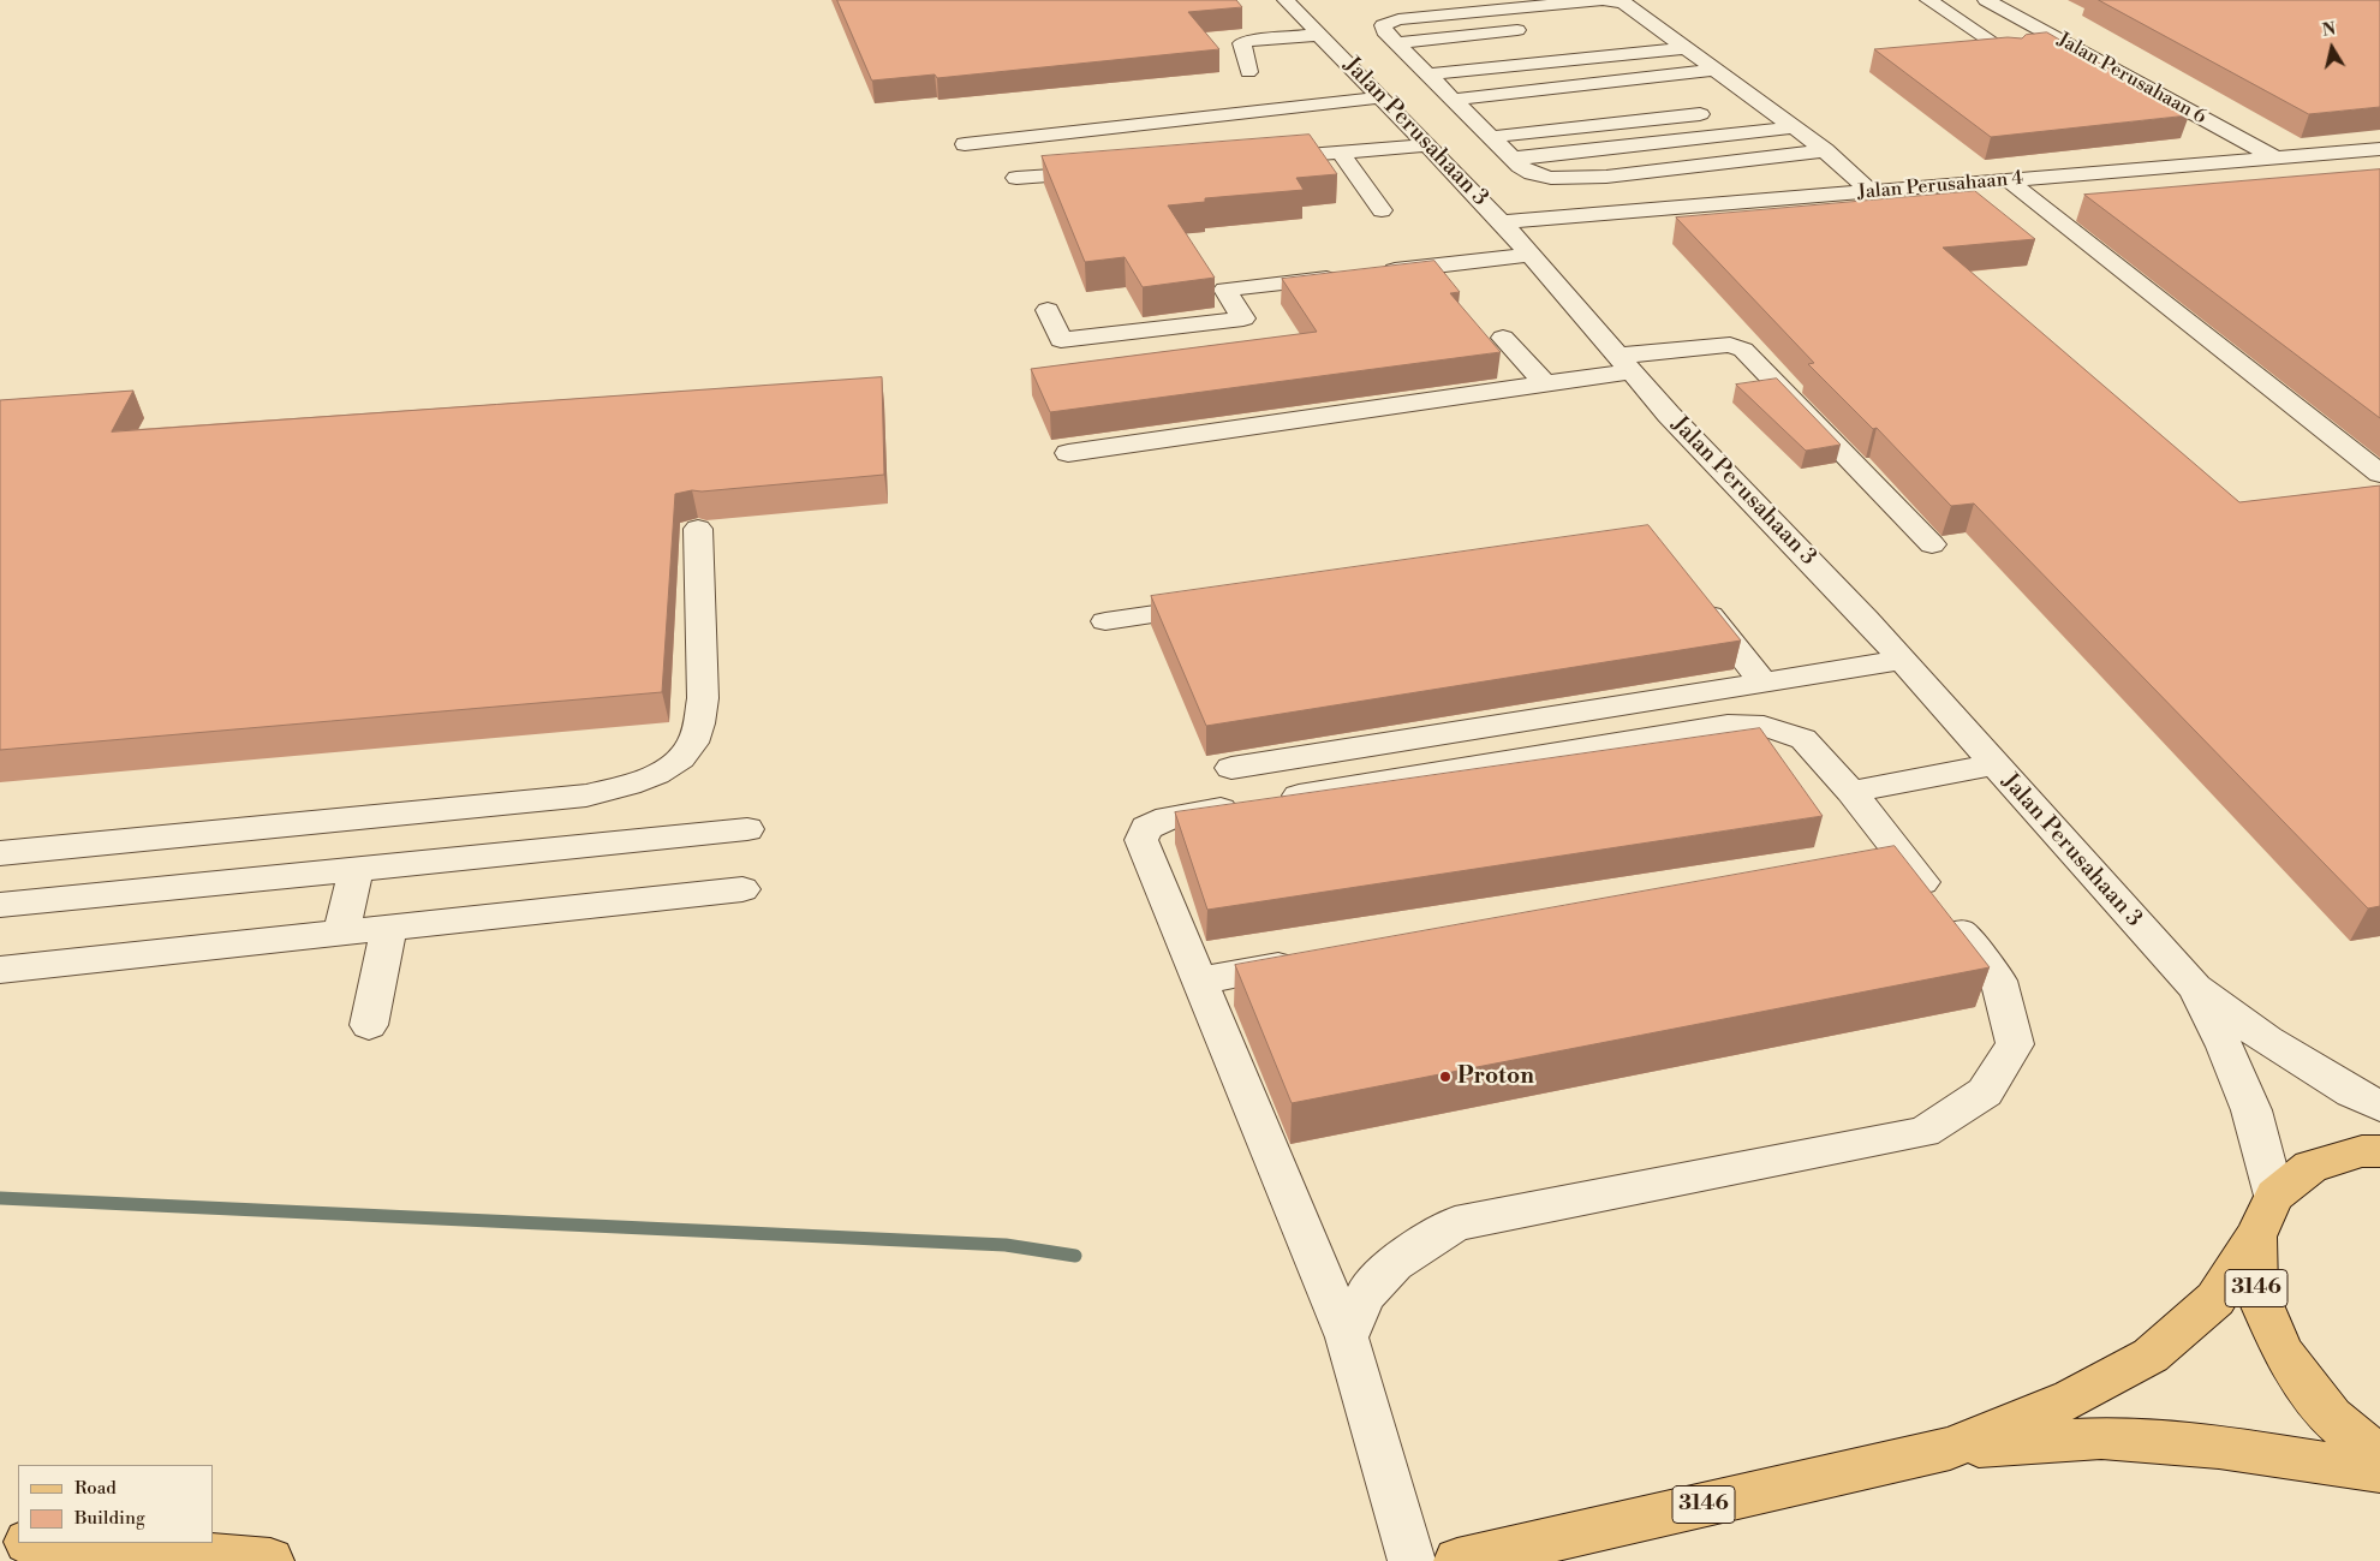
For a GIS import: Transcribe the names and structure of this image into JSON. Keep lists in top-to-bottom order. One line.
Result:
{"streets":{"main road":["3146"],"street":["Jalan Perusahaan 6","Jalan Perusahaan 3","Jalan Perusahaan 4"]},"crossings":[["Jalan Perusahaan 6","Jalan Perusahaan 4"],["Jalan Perusahaan 3","Jalan Perusahaan 4"]],"places":["Proton"],"legend":["Road","Building"],"north":"top"}
